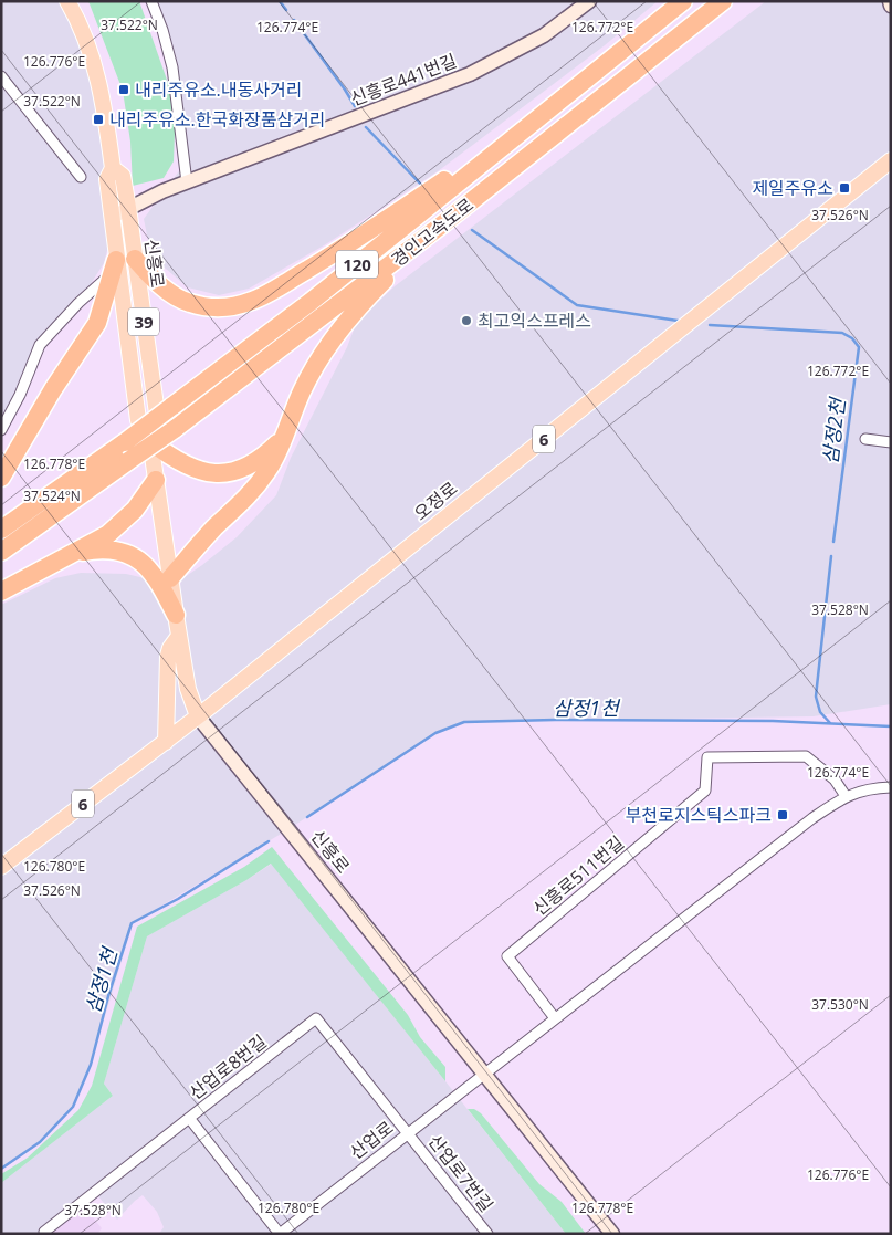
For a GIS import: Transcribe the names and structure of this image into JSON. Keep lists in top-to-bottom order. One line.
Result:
{"streets":{"highway":["경인고속도로","120"],"main road":["신흥로","39","6","오정로"],"street":["신흥로441번길","신흥로511번길","산업로8번길","산업로","산업로7번길"]},"crossings":[["신흥로441번길","신흥로"],["신흥로","오정로"],["신흥로","산업로"],["신흥로511번길","산업로"],["산업로8번길","산업로"],["산업로8번길","산업로7번길"],["산업로","산업로7번길"]],"water":["삼정2천","삼정1천"],"places":{"transit":["내리주유소.내동사거리","내리주유소.한국화장품삼거리","제일주유소","부천로지스틱스파크"],"other":["최고익스프레스"]},"coordinates":["37.522°N","126.774°E","126.772°E","126.776°E","37.526°N","126.778°E","37.524°N","37.528°N","126.780°E","37.530°N"]}
